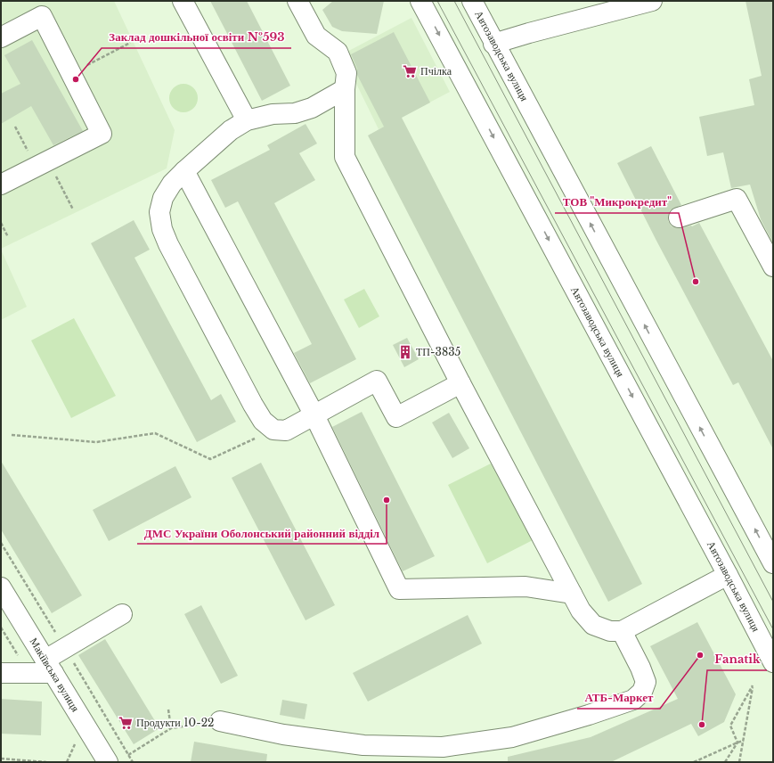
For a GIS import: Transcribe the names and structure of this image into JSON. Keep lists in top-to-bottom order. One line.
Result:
{"streets":{"main road":["Автозаводська вулиця","Макіївська вулиця"]},"places":{"supermarket":["Пчілка","Продукти 10-22"],"other":["Заклад дошкільної освіти №593","ТОВ \"Микрокредит\"","ДМС України Оболонський районний відділ","АТБ-Маркет","Fanatik"],"building":["ТП-3835"]}}
